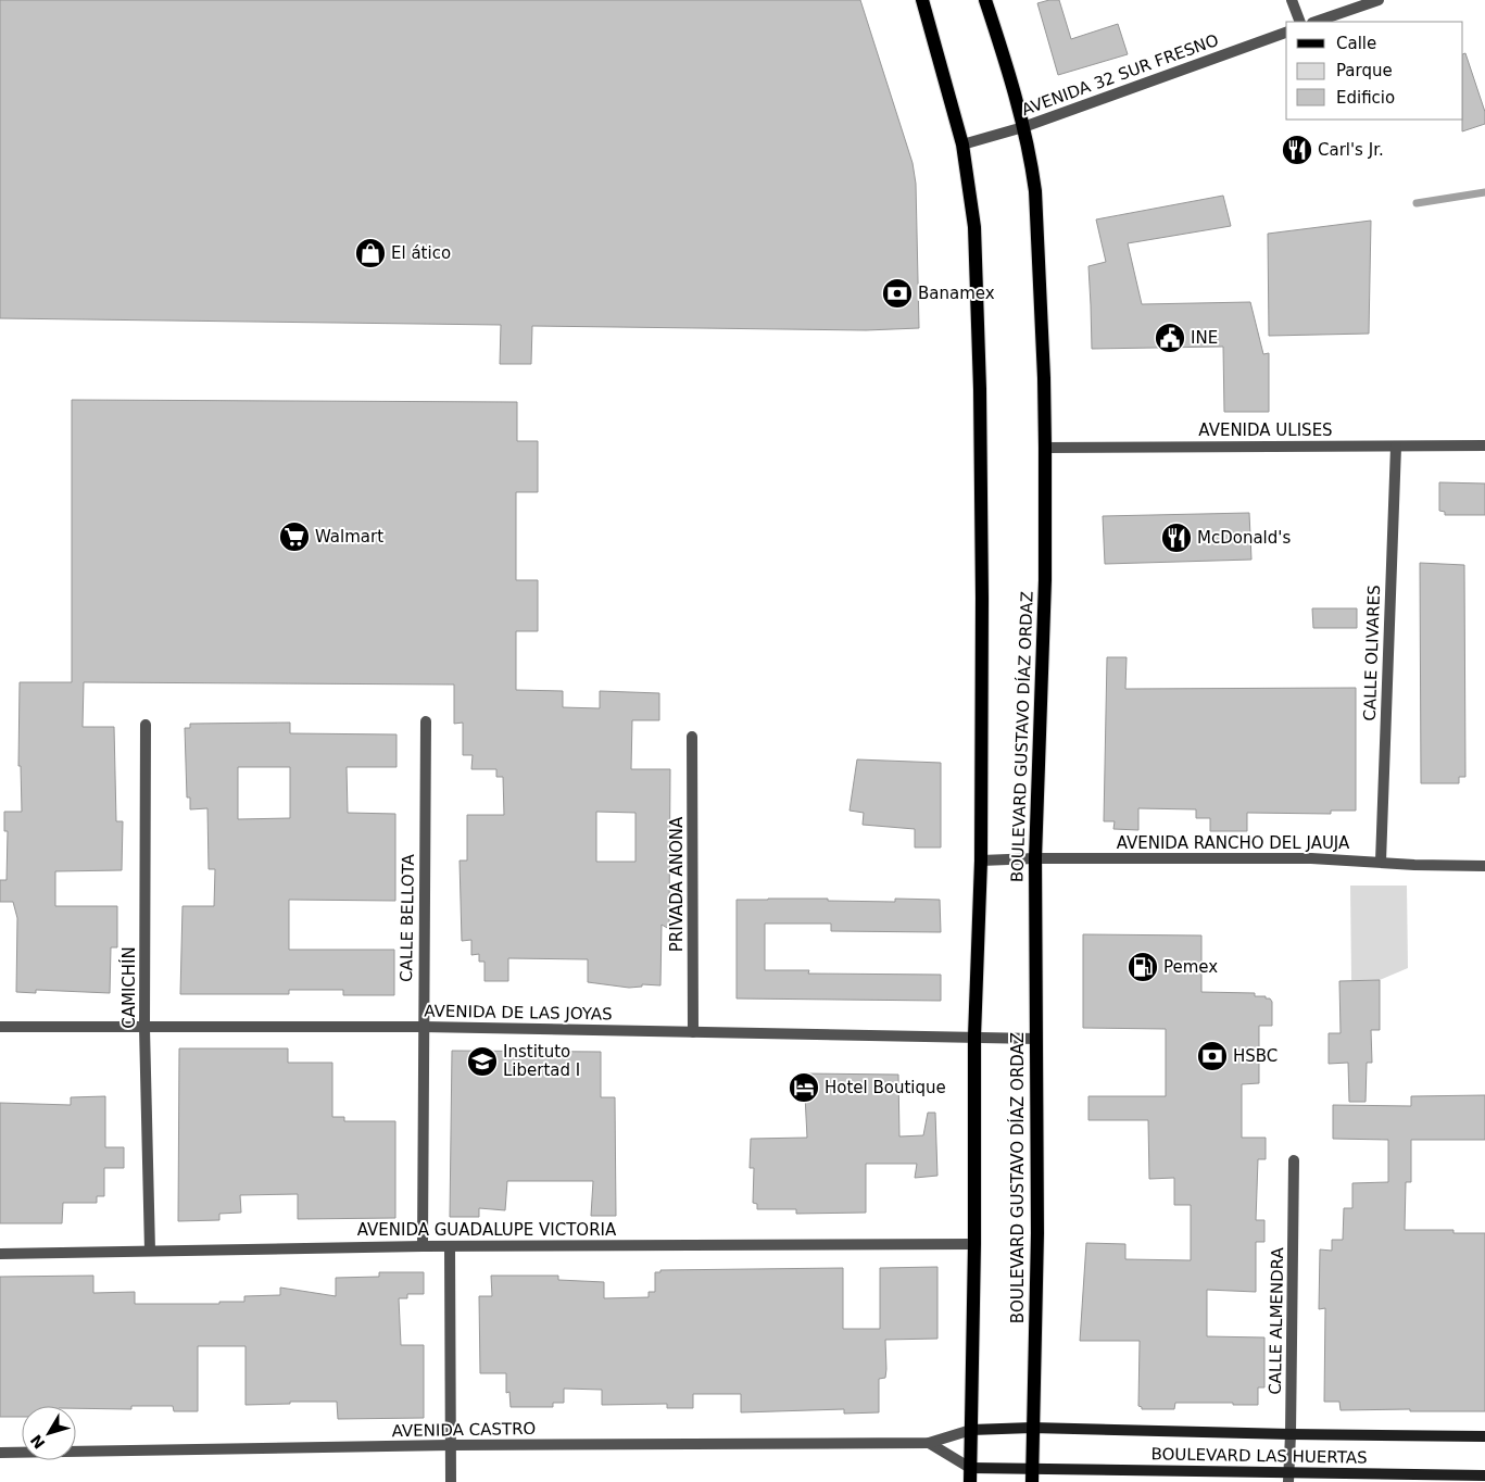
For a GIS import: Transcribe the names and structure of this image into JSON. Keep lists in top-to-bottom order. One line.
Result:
{"streets":{"main road":["BOULEVARD GUSTAVO DÍAZ ORDAZ","BOULEVARD LAS HUERTAS"],"street":["AVENIDA 32 SUR FRESNO","AVENIDA ULISES","CALLE OLIVARES","AVENIDA RANCHO DEL JAUJA","PRIVADA ANONA","CALLE BELLOTA","CAMICHÍN","AVENIDA DE LAS JOYAS","AVENIDA GUADALUPE VICTORIA","CALLE ALMENDRA","AVENIDA CASTRO"]},"crossings":[["AVENIDA 32 SUR FRESNO","BOULEVARD GUSTAVO DÍAZ ORDAZ"],["AVENIDA ULISES","CALLE OLIVARES"],["AVENIDA ULISES","BOULEVARD GUSTAVO DÍAZ ORDAZ"],["CALLE OLIVARES","AVENIDA RANCHO DEL JAUJA"],["BOULEVARD GUSTAVO DÍAZ ORDAZ","AVENIDA RANCHO DEL JAUJA"],["BOULEVARD GUSTAVO DÍAZ ORDAZ","AVENIDA DE LAS JOYAS"],["BOULEVARD GUSTAVO DÍAZ ORDAZ","BOULEVARD LAS HUERTAS"],["PRIVADA ANONA","AVENIDA DE LAS JOYAS"],["CALLE BELLOTA","AVENIDA DE LAS JOYAS"],["CALLE BELLOTA","AVENIDA GUADALUPE VICTORIA"],["CAMICHÍN","AVENIDA DE LAS JOYAS"],["CAMICHÍN","AVENIDA GUADALUPE VICTORIA"],["CALLE ALMENDRA","BOULEVARD LAS HUERTAS"],["AVENIDA CASTRO","BOULEVARD LAS HUERTAS"]],"places":{"restaurant":["Carl's Jr.","McDonald's"],"shop":["El ático"],"bank":["Banamex","HSBC"],"public building":["INE"],"supermarket":["Walmart"],"fuel station":["Pemex"],"school or university":["Instituto Libertad I"],"hotel":["Hotel Boutique"]},"legend":["Calle","Parque","Edificio"],"north":"bottom left"}
